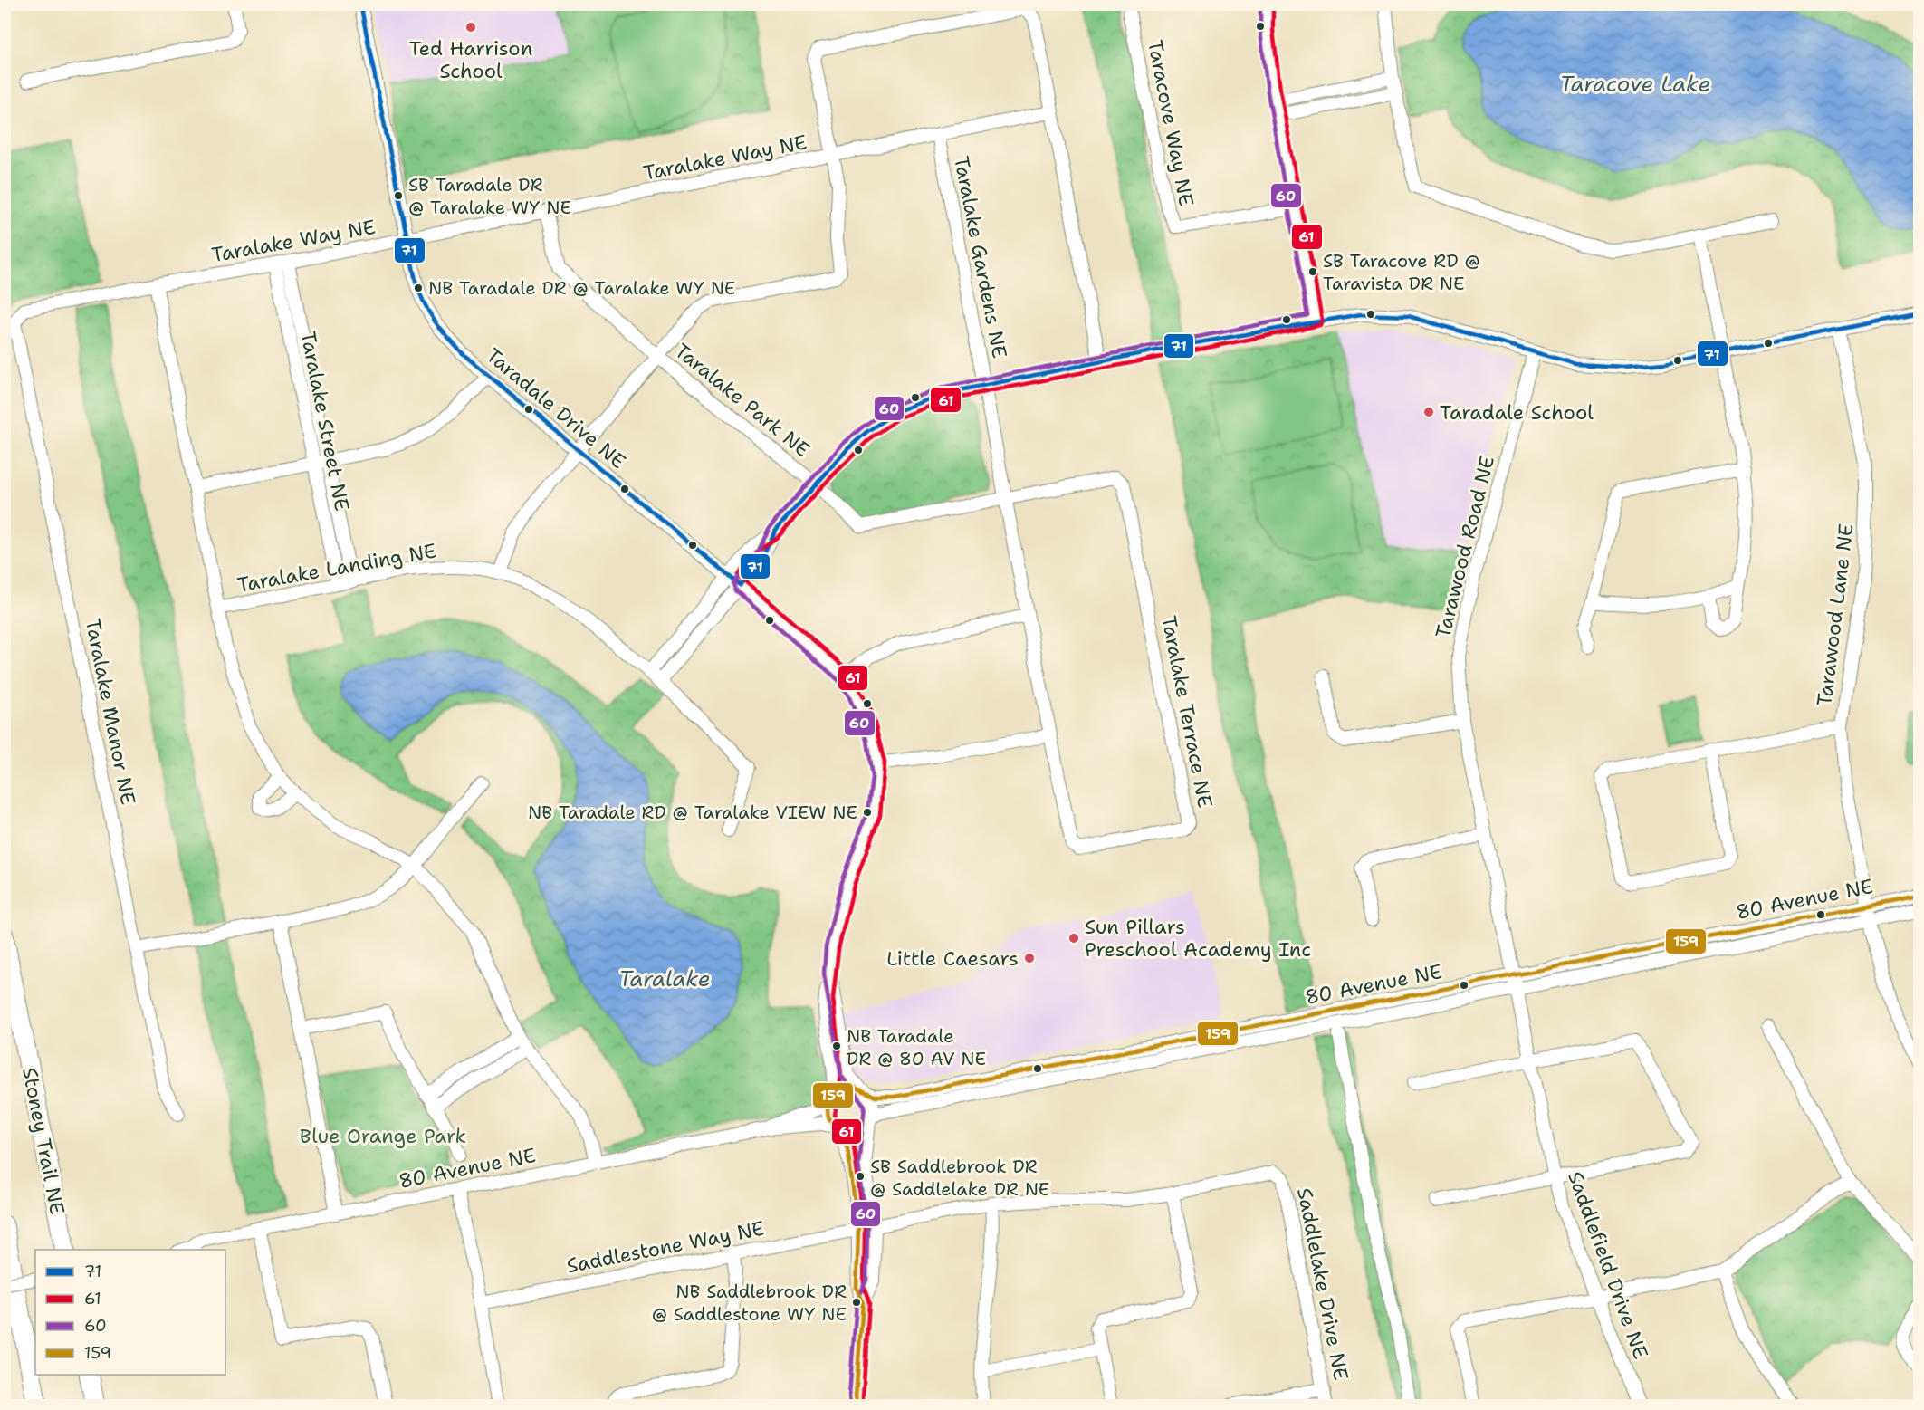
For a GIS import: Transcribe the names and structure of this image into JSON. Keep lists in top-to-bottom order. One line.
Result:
{"streets":{"highway":["Stoney Trail NE"],"street":["Taracove Way NE","Taralake Way NE","Taralake Gardens NE","Taralake Park NE","Taradale Drive NE","Taralake Street NE","Tarawood Road NE","Taralake Landing NE","Tarawood Lane NE","Taralake Manor NE","Taralake Terrace NE","80 Avenue NE","Saddlestone Way NE","Saddlefield Drive NE","Saddlelake Drive NE"]},"crossings":[["Taralake Way NE","Taralake Gardens NE"],["Taralake Way NE","Taralake Park NE"],["Taralake Way NE","Taradale Drive NE"],["Taralake Way NE","Taralake Street NE"],["Taralake Way NE","Taralake Manor NE"],["Taralake Gardens NE","Taralake Terrace NE"],["Taralake Park NE","Taralake Terrace NE"],["Taradale Drive NE","80 Avenue NE"],["Taralake Street NE","Taralake Landing NE"],["Tarawood Road NE","80 Avenue NE"],["Tarawood Road NE","Saddlefield Drive NE"],["Tarawood Lane NE","80 Avenue NE"],["80 Avenue NE","Saddlefield Drive NE"],["Saddlestone Way NE","Saddlelake Drive NE"]],"water":["Taracove Lake","Taralake"],"parks":["Blue Orange Park"],"places":["Ted Harrison School","SB Taradale DR @ Taralake WY NE","SB Taracove RD @ Taravista DR NE","NB Taradale DR @ Taralake WY NE","Taradale School","NB Taradale RD @ Taralake VIEW NE","Sun Pillars Preschool Academy Inc","Little Caesars","NB Taradale DR @ 80 AV NE","SB Saddlebrook DR @ Saddlelake DR NE","NB Saddlebrook DR @ Saddlestone WY NE"],"lines":["transit line 71","transit line 61","transit line 60","transit line 159"],"legend":["71","61","60","159"]}
